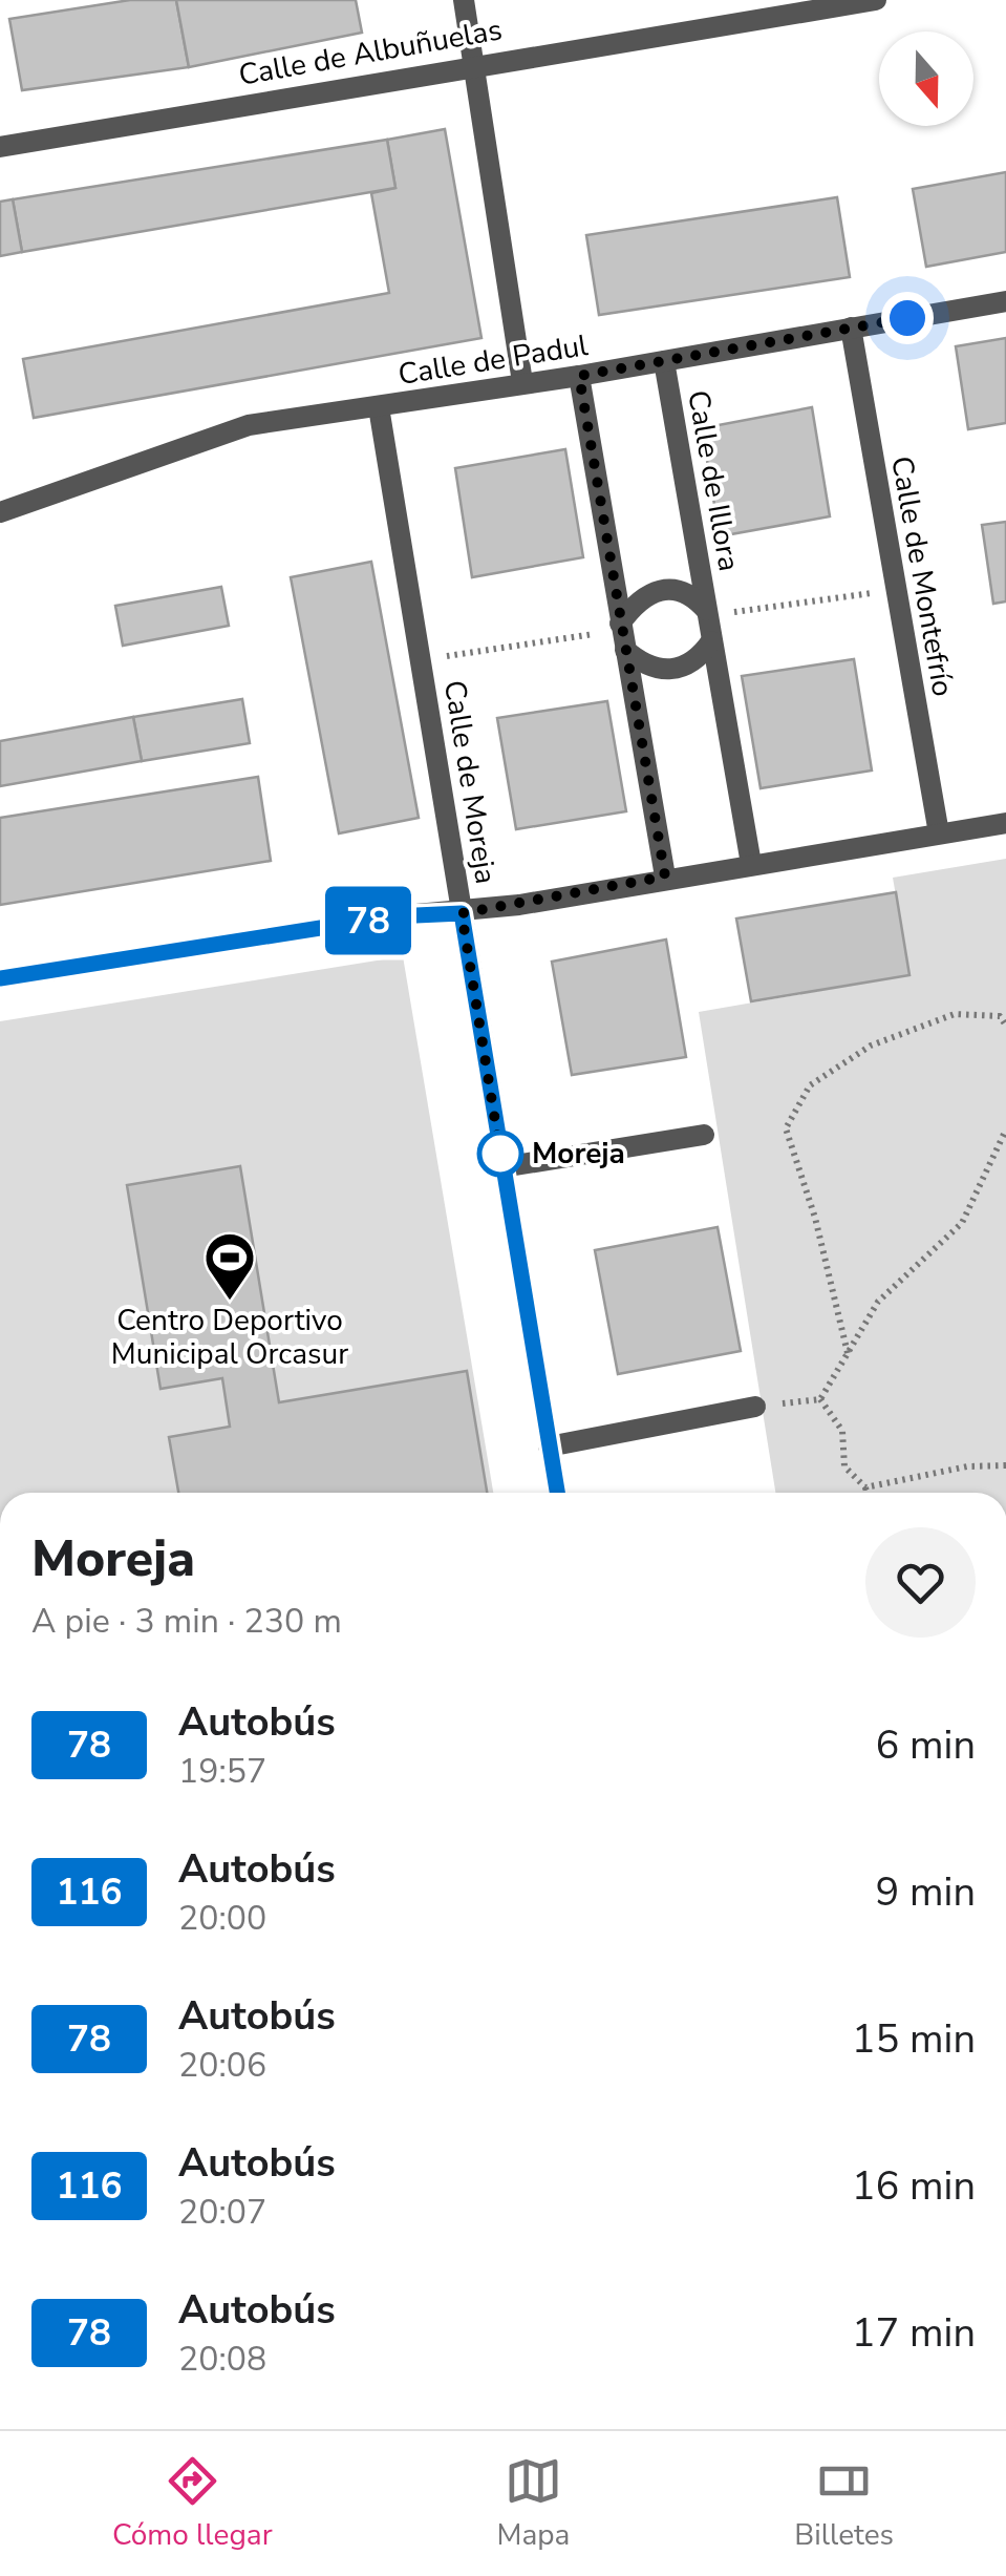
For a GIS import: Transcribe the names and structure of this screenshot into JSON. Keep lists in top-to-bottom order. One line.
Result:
{"streets":{"street":["Calle de Albuñuelas","Calle de Padul","Calle de Illora","Calle de Montefrío","Calle de Moreja"]},"crossings":[["Calle de Padul","Calle de Illora"],["Calle de Padul","Calle de Montefrío"],["Calle de Padul","Calle de Moreja"]],"places":{"other":["Moreja"],"sports":["Centro Deportivo Municipal Orcasur"]},"lines":["bus line 78"],"north":"bottom","page":{"on_map":"78","heading":["Moreja","A pie · 3 min · 230 m"],"list":[{"mark":"78","name":"Autobús","note":"19:57","value":"6 min"},{"mark":"116","name":"Autobús","note":"20:00","value":"9 min"},{"mark":"78","name":"Autobús","note":"20:06","value":"15 min"},{"mark":"116","name":"Autobús","note":"20:07","value":"16 min"},{"mark":"78","name":"Autobús","note":"20:08","value":"17 min"}],"tabs":["Cómo llegar","Mapa","Billetes"]}}
